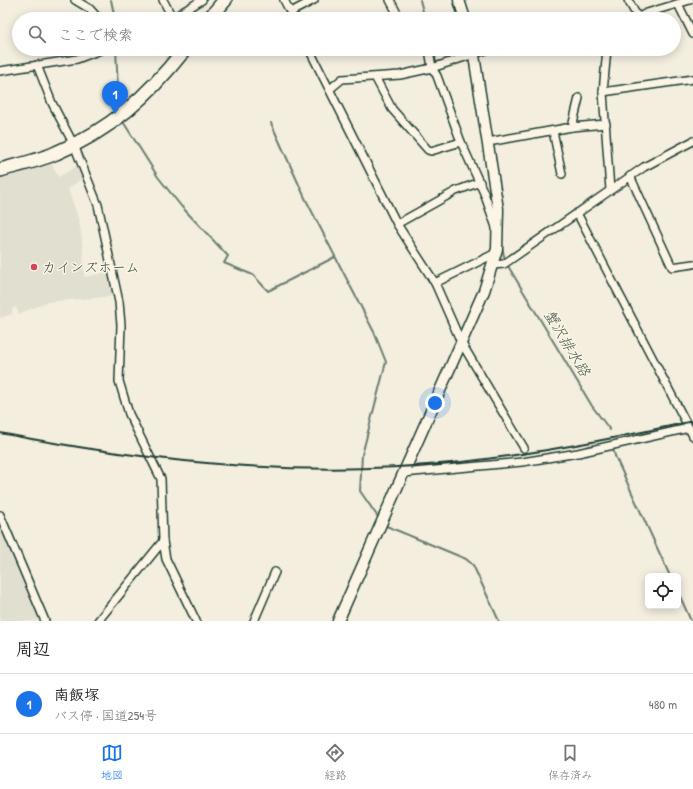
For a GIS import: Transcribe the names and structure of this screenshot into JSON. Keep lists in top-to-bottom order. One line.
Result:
{"water":["蟹沢排水路"],"places":["カインズホーム"],"page":{"search":"ここで検索","pins":"1","heading":"周辺","list":[{"mark":"1","name":"南飯塚","note":"バス停 · 国道254号","value":"480 m"}],"nav":["地図","経路","保存済み"]}}
